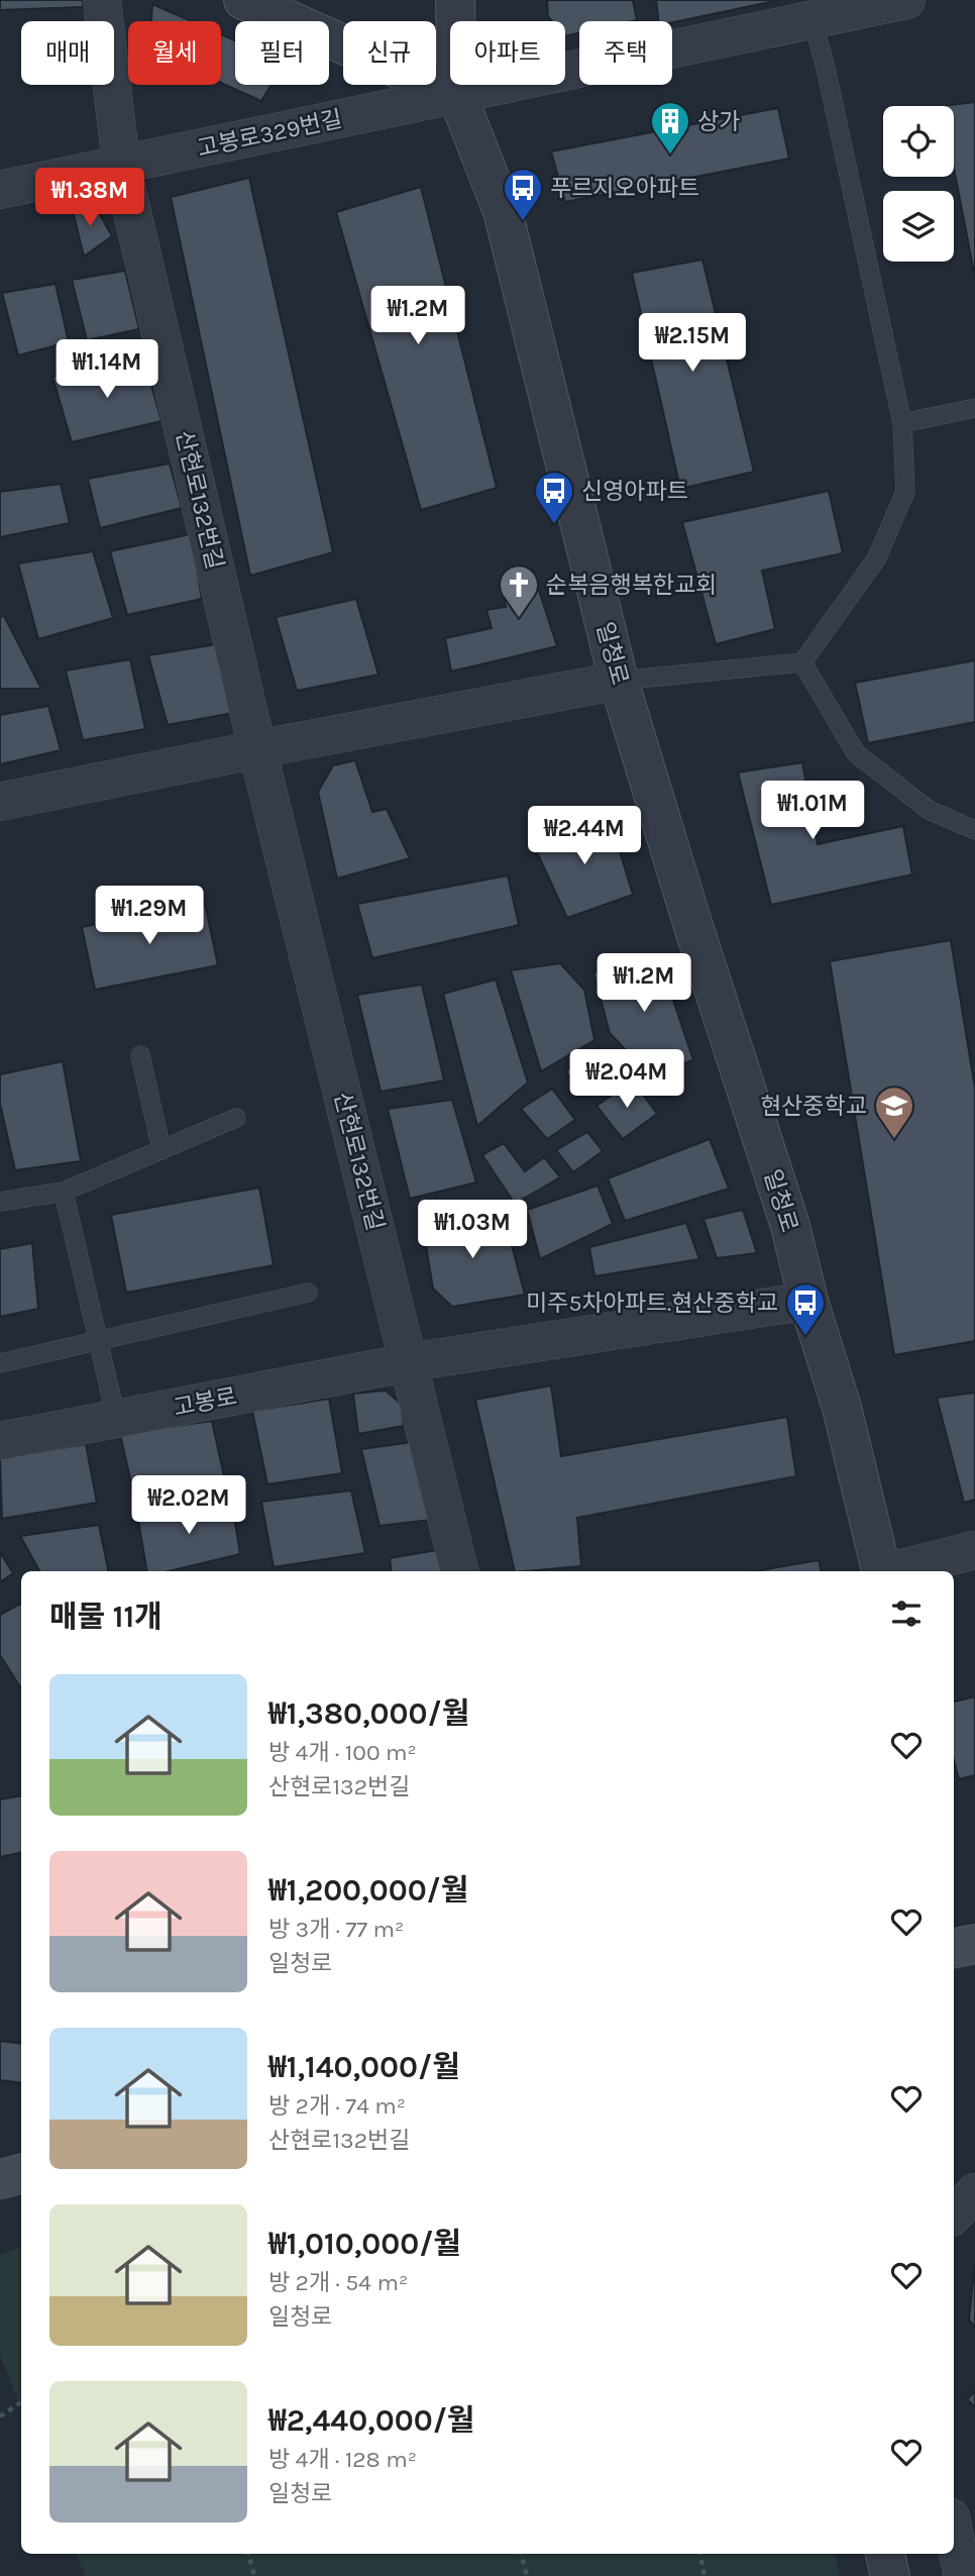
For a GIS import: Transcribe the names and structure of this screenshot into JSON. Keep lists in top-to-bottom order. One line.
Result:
{"streets":{"street":["고봉로329번길","산현로132번길","일청로","고봉로"]},"crossings":[["고봉로329번길","산현로132번길"],["고봉로329번길","일청로"],["산현로132번길","고봉로"]],"places":{"building":["상가"],"bus stop":["푸르지오아파트","신영아파트","미주5차아파트.현산중학교"],"church":["순복음행복한교회"],"school or university":["현산중학교"]},"page":{"chip":["매매","월세","필터","신규","아파트","주택"],"price":["₩1.38M","₩1.2M","₩2.15M","₩1.14M","₩1.01M","₩2.44M","₩1.29M","₩1.2M","₩2.04M","₩1.03M","₩2.02M"],"heading":"매물 11개","list":[{"name":"₩1,380,000/월","note":"방 4개 · 100 m² · 산현로132번길"},{"name":"₩1,200,000/월","note":"방 3개 · 77 m² · 일청로"},{"name":"₩1,140,000/월","note":"방 2개 · 74 m² · 산현로132번길"},{"name":"₩1,010,000/월","note":"방 2개 · 54 m² · 일청로"},{"name":"₩2,440,000/월","note":"방 4개 · 128 m² · 일청로"}]}}
